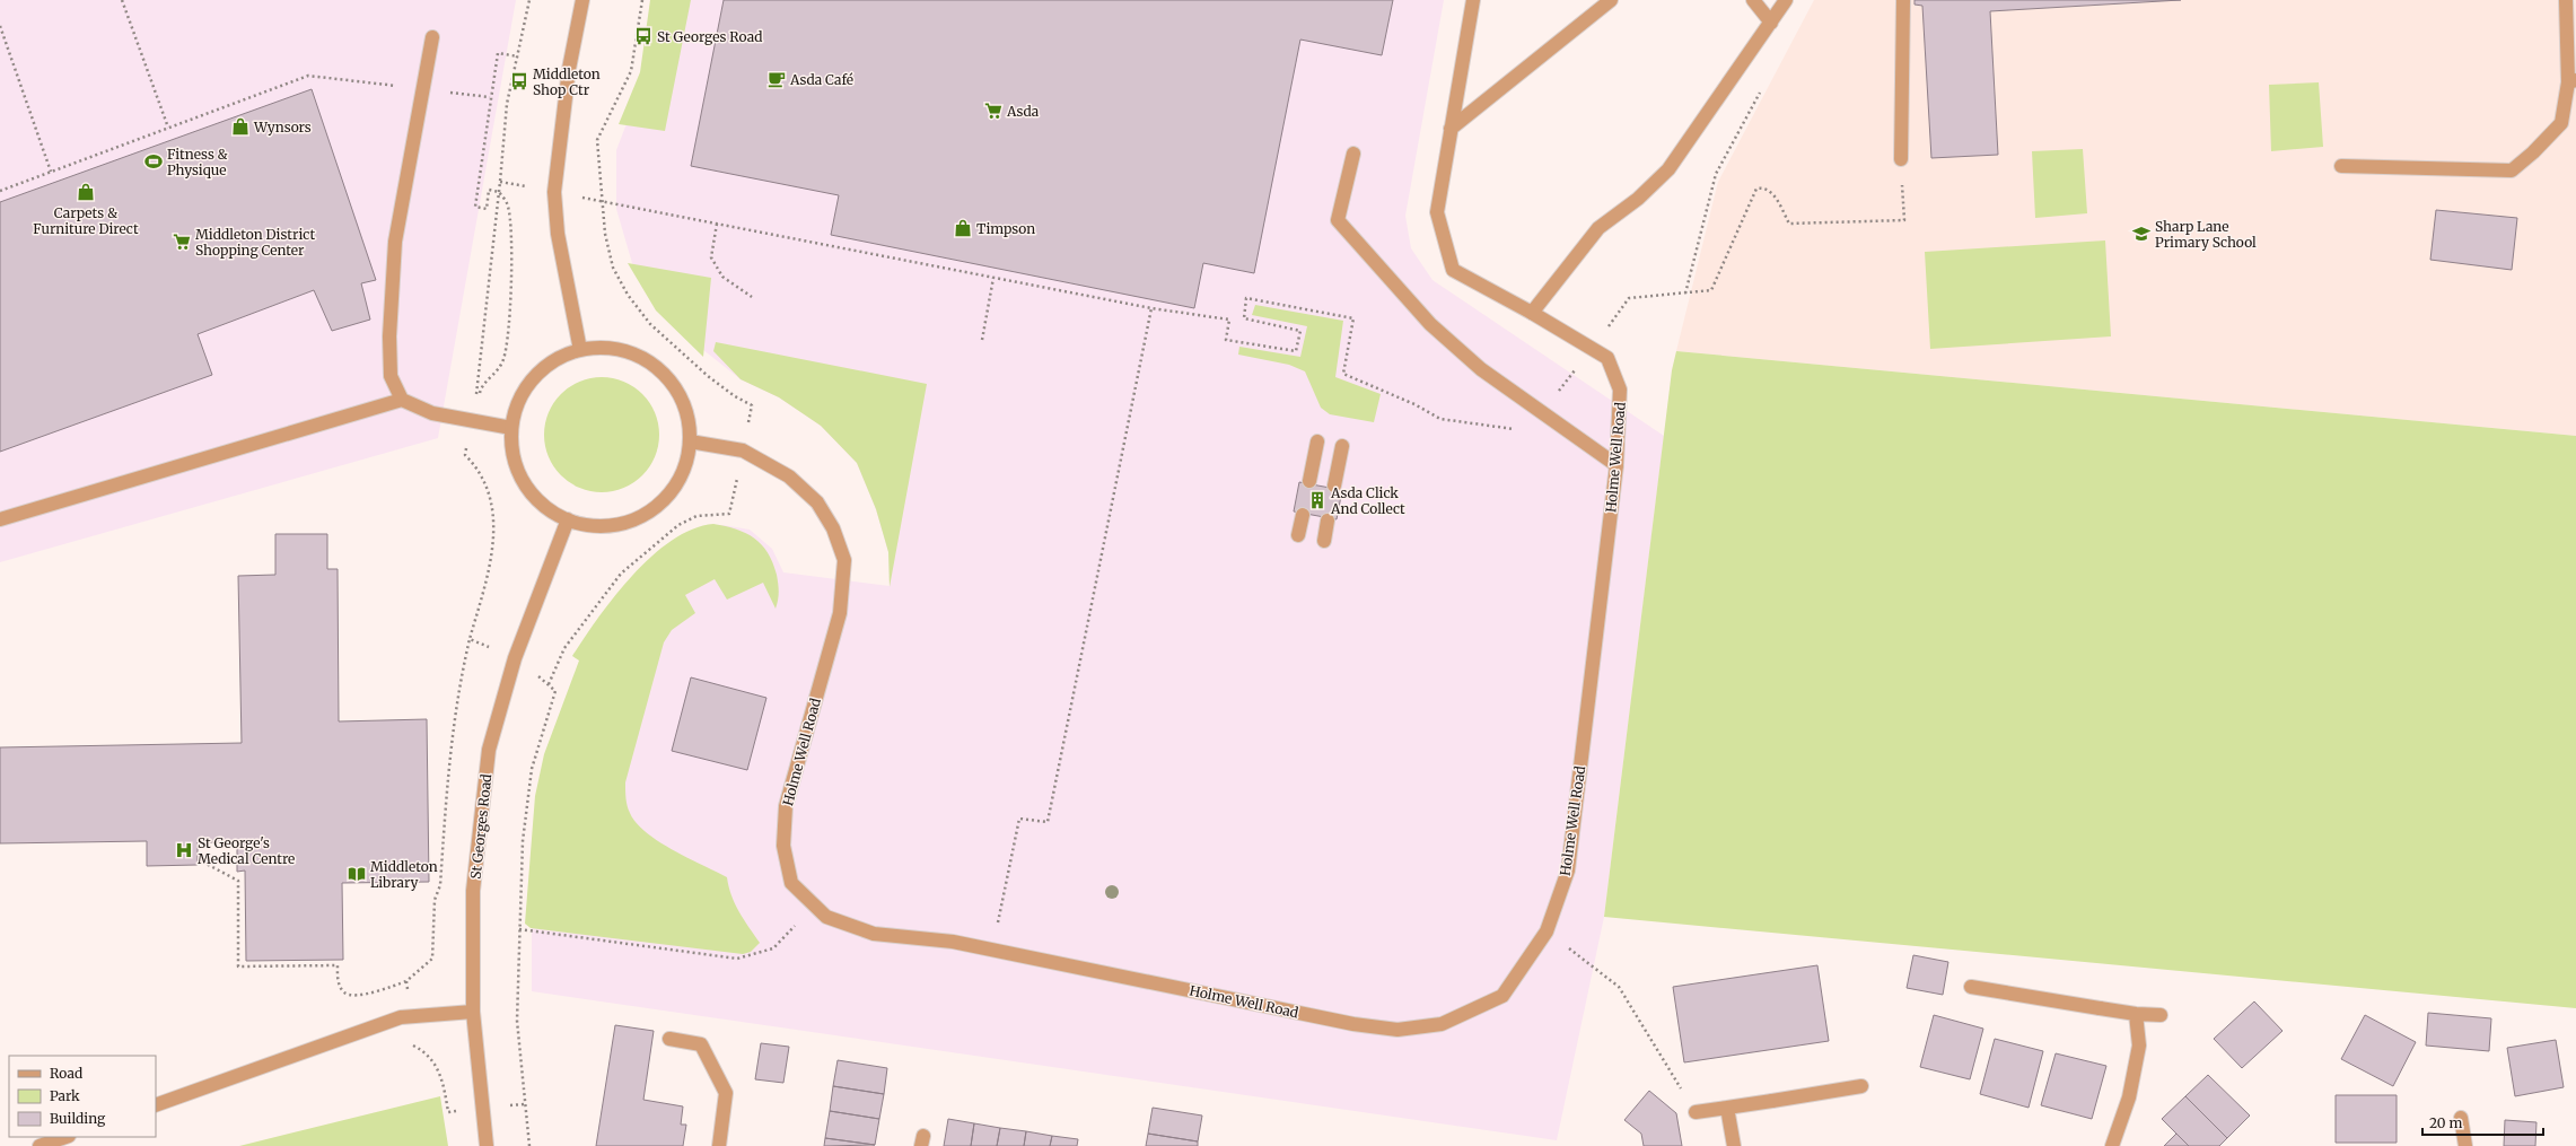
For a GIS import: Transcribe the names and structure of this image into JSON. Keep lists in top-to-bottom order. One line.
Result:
{"streets":{"street":["Holme Well Road","St Georges Road"]},"places":{"bus stop":["St Georges Road","Middleton Shop Ctr"],"cafe":["Asda Café"],"supermarket":["Asda","Middleton District Shopping Center"],"shop":["Wynsors","Carpets & Furniture Direct","Timpson"],"sports":["Fitness & Physique"],"school or university":["Sharp Lane Primary School"],"building":["Asda Click And Collect"],"hospital":["St George's Medical Centre"],"library":["Middleton Library"]},"legend":["Road","Park","Building"],"scale_bar":"20 m"}
